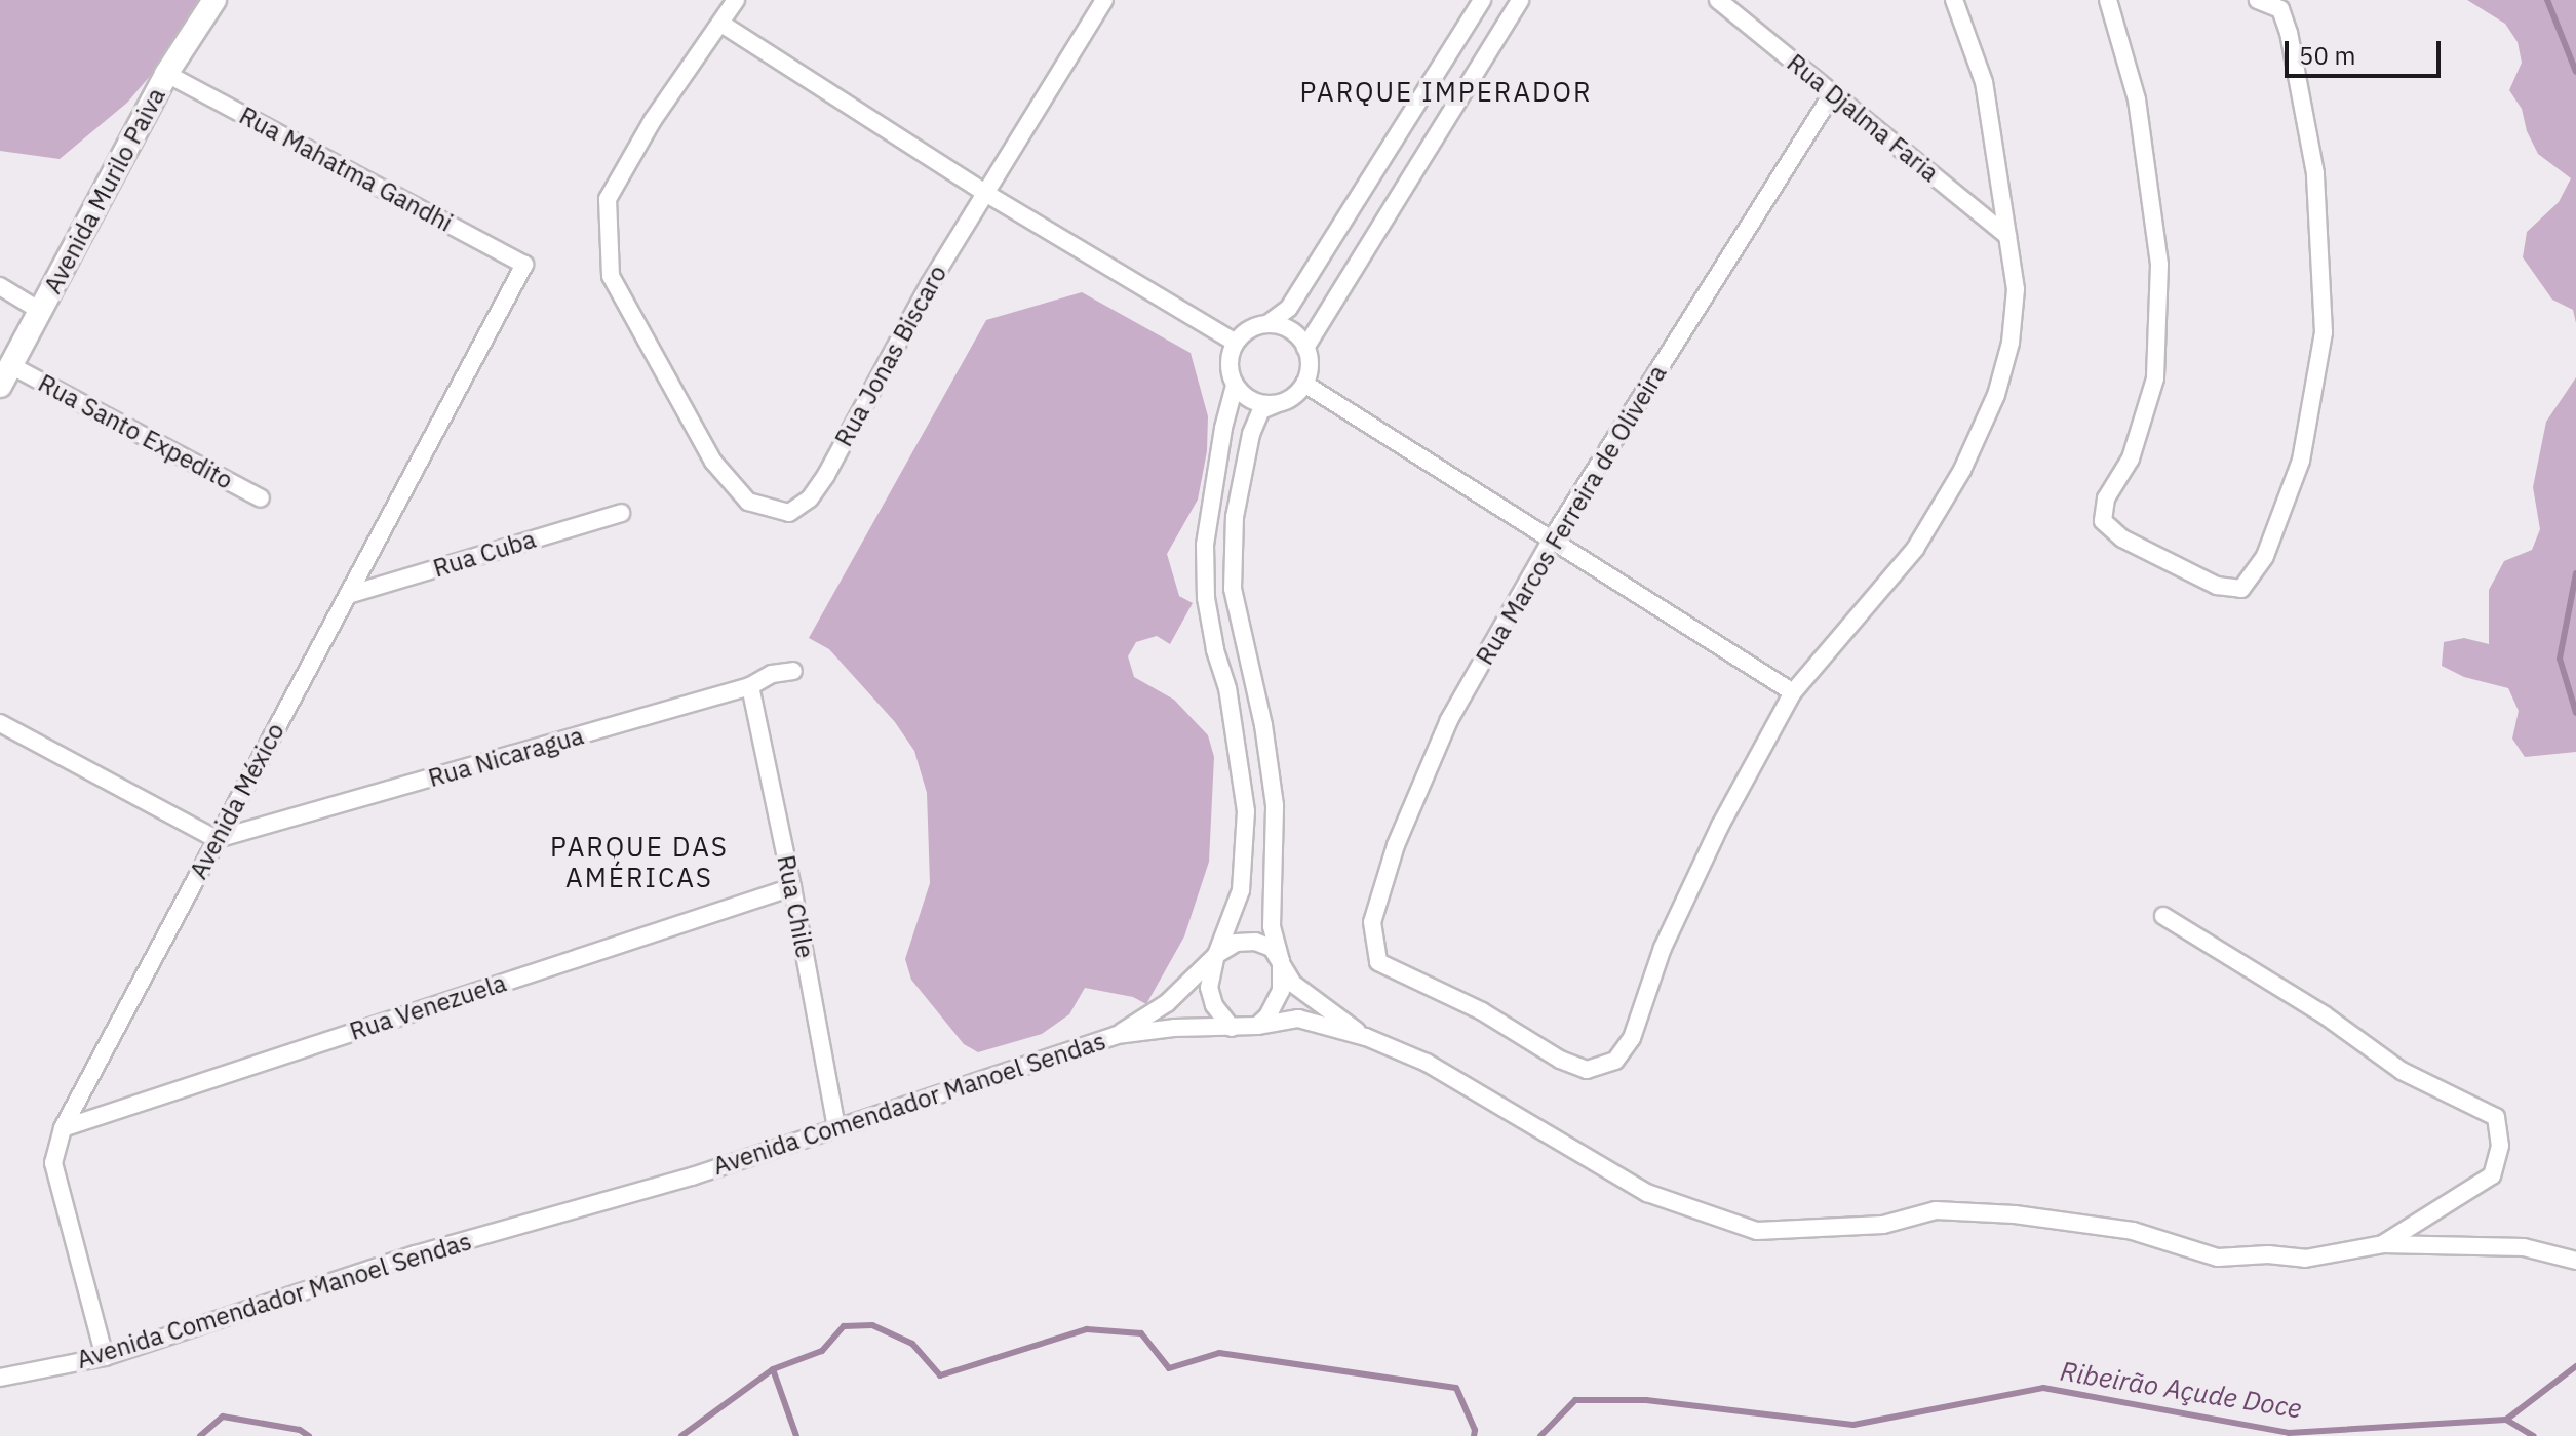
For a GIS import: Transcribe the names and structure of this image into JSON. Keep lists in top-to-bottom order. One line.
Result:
{"streets":{"street":["Rua Djalma Faria","Rua Mahatma Gandhi","Avenida Murilo Paiva","Rua Jonas Biscaro","Rua Santo Expedito","Rua Marcos Ferreira de Oliveira","Rua Cuba","Rua Nicaragua","Avenida México","Rua Chile","Rua Venezuela","Avenida Comendador Manoel Sendas"]},"crossings":[["Rua Djalma Faria","Rua Marcos Ferreira de Oliveira"],["Rua Mahatma Gandhi","Avenida Murilo Paiva"],["Rua Mahatma Gandhi","Avenida México"],["Avenida Murilo Paiva","Rua Santo Expedito"],["Rua Cuba","Avenida México"],["Rua Nicaragua","Avenida México"],["Rua Nicaragua","Rua Chile"],["Avenida México","Rua Venezuela"],["Avenida México","Avenida Comendador Manoel Sendas"],["Rua Chile","Rua Venezuela"],["Rua Chile","Avenida Comendador Manoel Sendas"]],"districts":["PARQUE IMPERADOR","PARQUE DAS AMÉRICAS"],"water":["Ribeirão Açude Doce"],"scale_bar":"50 m"}
